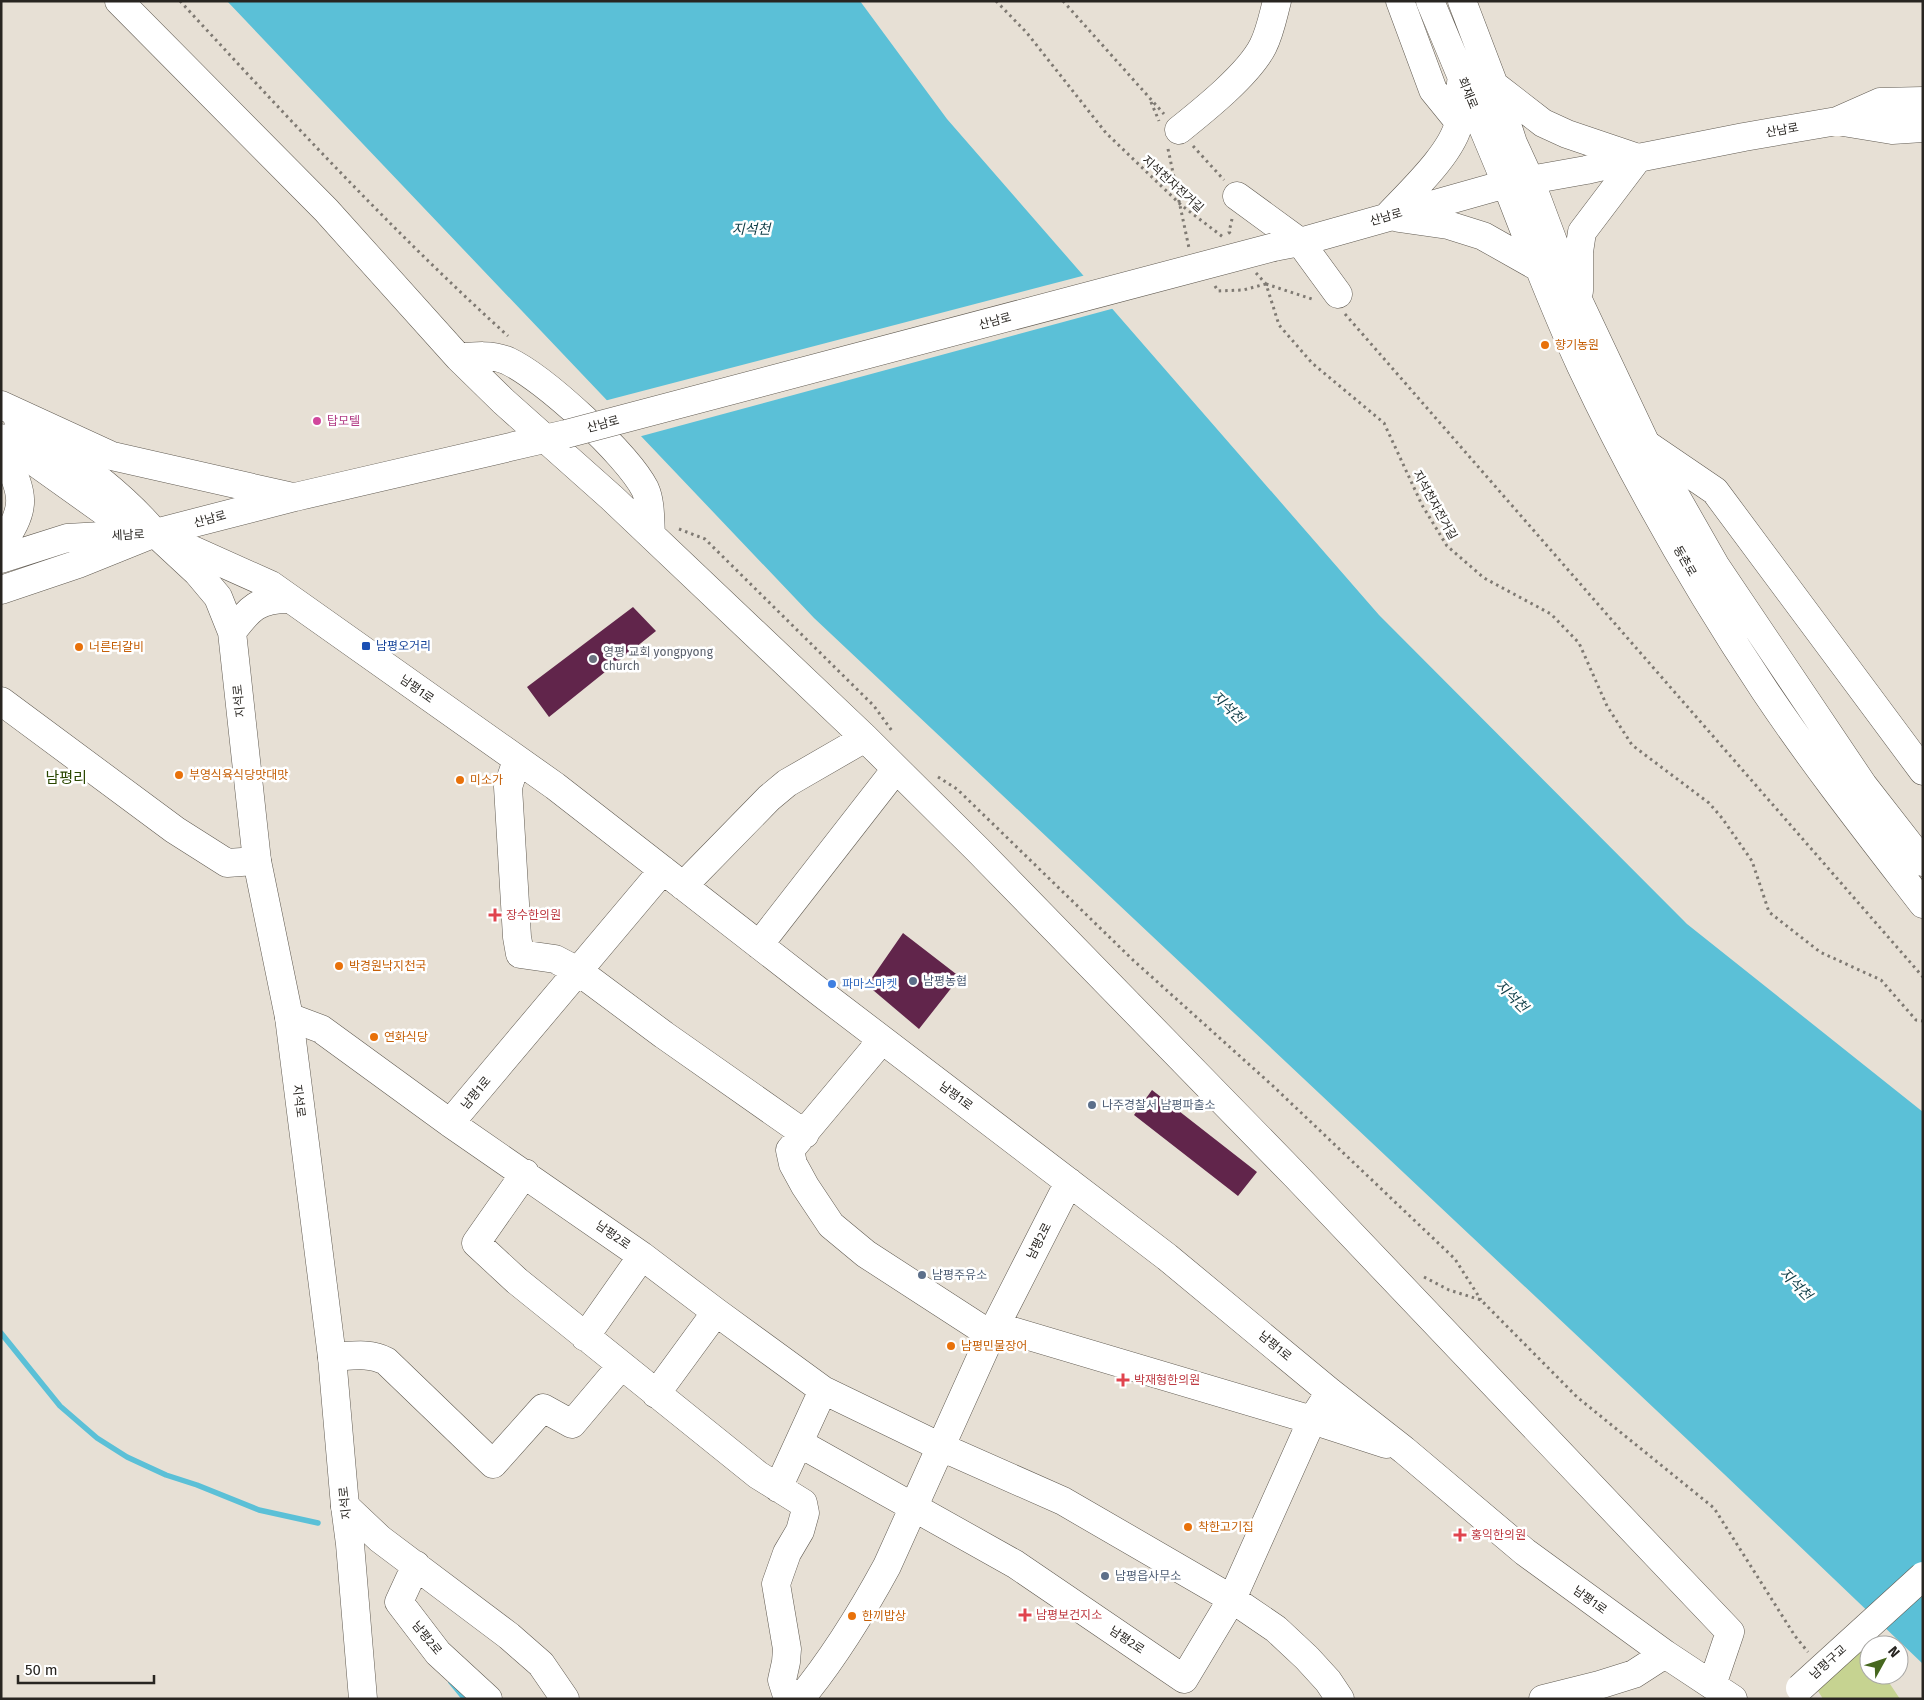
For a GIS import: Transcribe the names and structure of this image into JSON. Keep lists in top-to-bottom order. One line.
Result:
{"streets":{"street":["회재로","산남로","세남로","동촌로","남평1로","지석로","남평2로","남평구교"],"path":["지석천자전거길"]},"crossings":[["회재로","산남로"],["회재로","동촌로"],["산남로","세남로"],["산남로","동촌로"],["산남로","남평1로"],["산남로","지석로"],["세남로","남평1로"],["세남로","지석로"],["남평1로","지석로"],["남평1로","남평2로"],["지석로","남평2로"]],"districts":["남평리"],"water":["지석천"],"places":{"other":["향기농원","탑모텔","너른터갈비","영평 교회 yongpyong church","부영식육식당맛대맛","미소가","박경원낙지천국","남평농협","파마스마켓","연화식당","나주경찰서 남평파출소","남평주유소","남평민물장어","착한고기집","남평읍사무소","한끼밥상"],"transit":["남평오거리"],"health":["장수한의원","박재형한의원","홍익한의원","남평보건지소"]},"scale_bar":"50 m","north":"top right"}
